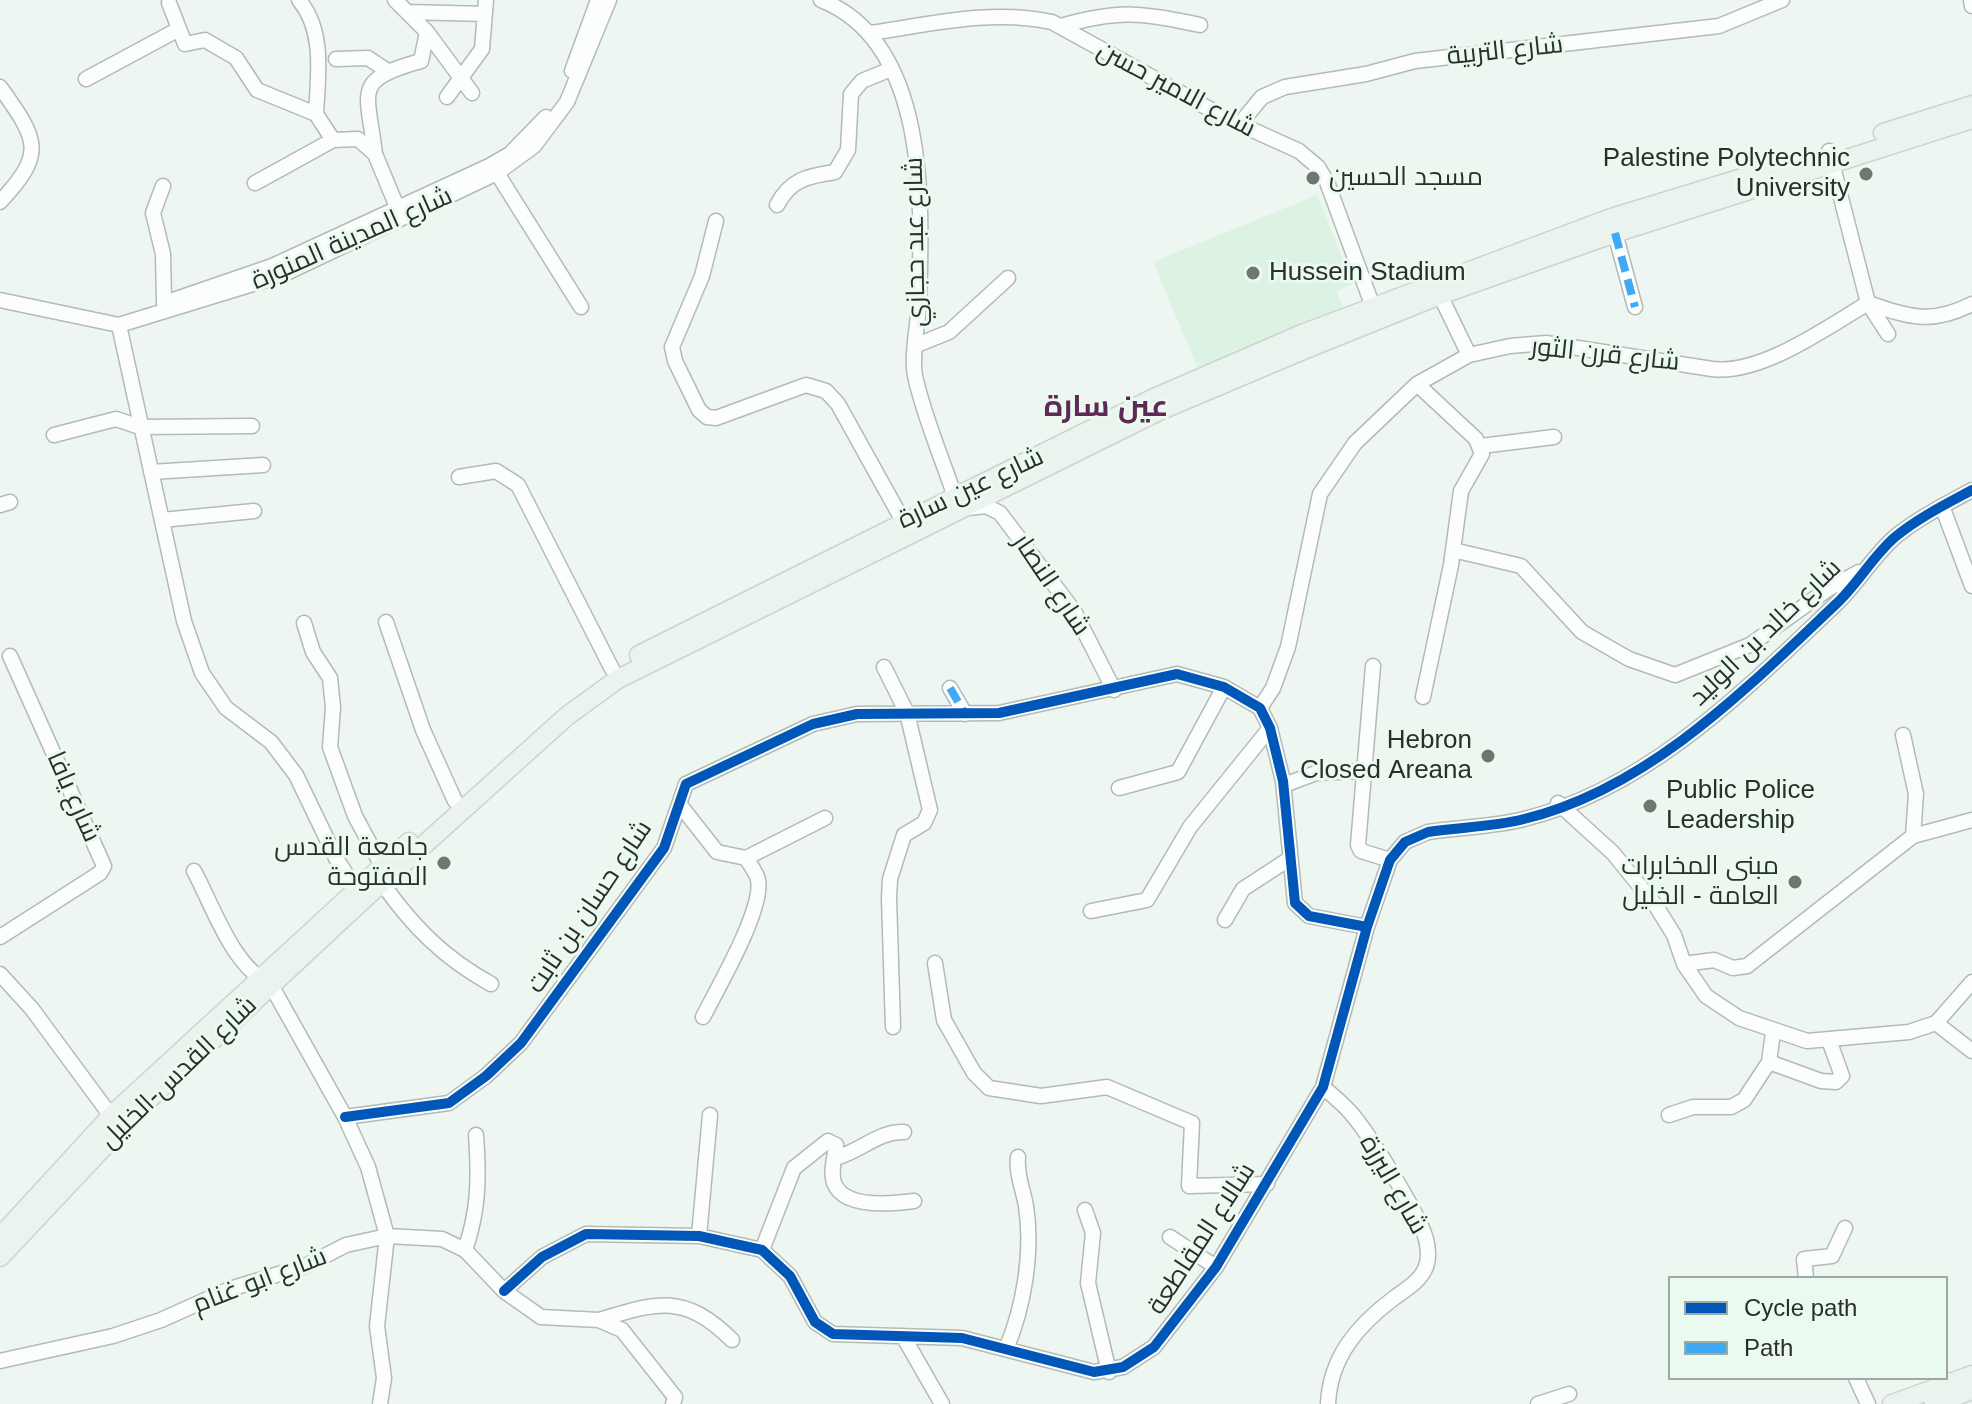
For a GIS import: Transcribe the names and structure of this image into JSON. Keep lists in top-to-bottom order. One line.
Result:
{"streets":{"main road":["شارع عين سارة","شارع القدس-الخليل"],"street":["شارع التربية","شارع الامير حسن","شارع المدينة المنورة","شارع عبد حجازي","شارع قرن الثور","شارع النصار","شارع خالد بن الوليد","شارع يافا","شارع حسان بن ثابت","شارع اليرزة","شالاع المقاطعة","شارع ابو غنام"]},"crossings":[["شارع التربية","شارع الامير حسن"],["شارع الامير حسن","شارع عبد حجازي"],["شارع الامير حسن","شارع عين سارة"],["شارع عبد حجازي","شارع عين سارة"],["شارع عبد حجازي","شارع النصار"],["شارع قرن الثور","شارع حسان بن ثابت"],["شارع عين سارة","شارع النصار"],["شارع عين سارة","شارع القدس-الخليل"],["شارع النصار","شارع حسان بن ثابت"],["شارع اليرزة","شالاع المقاطعة"]],"districts":["عين سارة"],"places":["Palestine Polytechnic University","مسجد الحسين","Hussein Stadium","Hebron Closed Areana","Public Police Leadership","جامعة القدس المفتوحة","مبنى المخابرات العامة - الخليل"],"legend":["Cycle path","Path"]}
